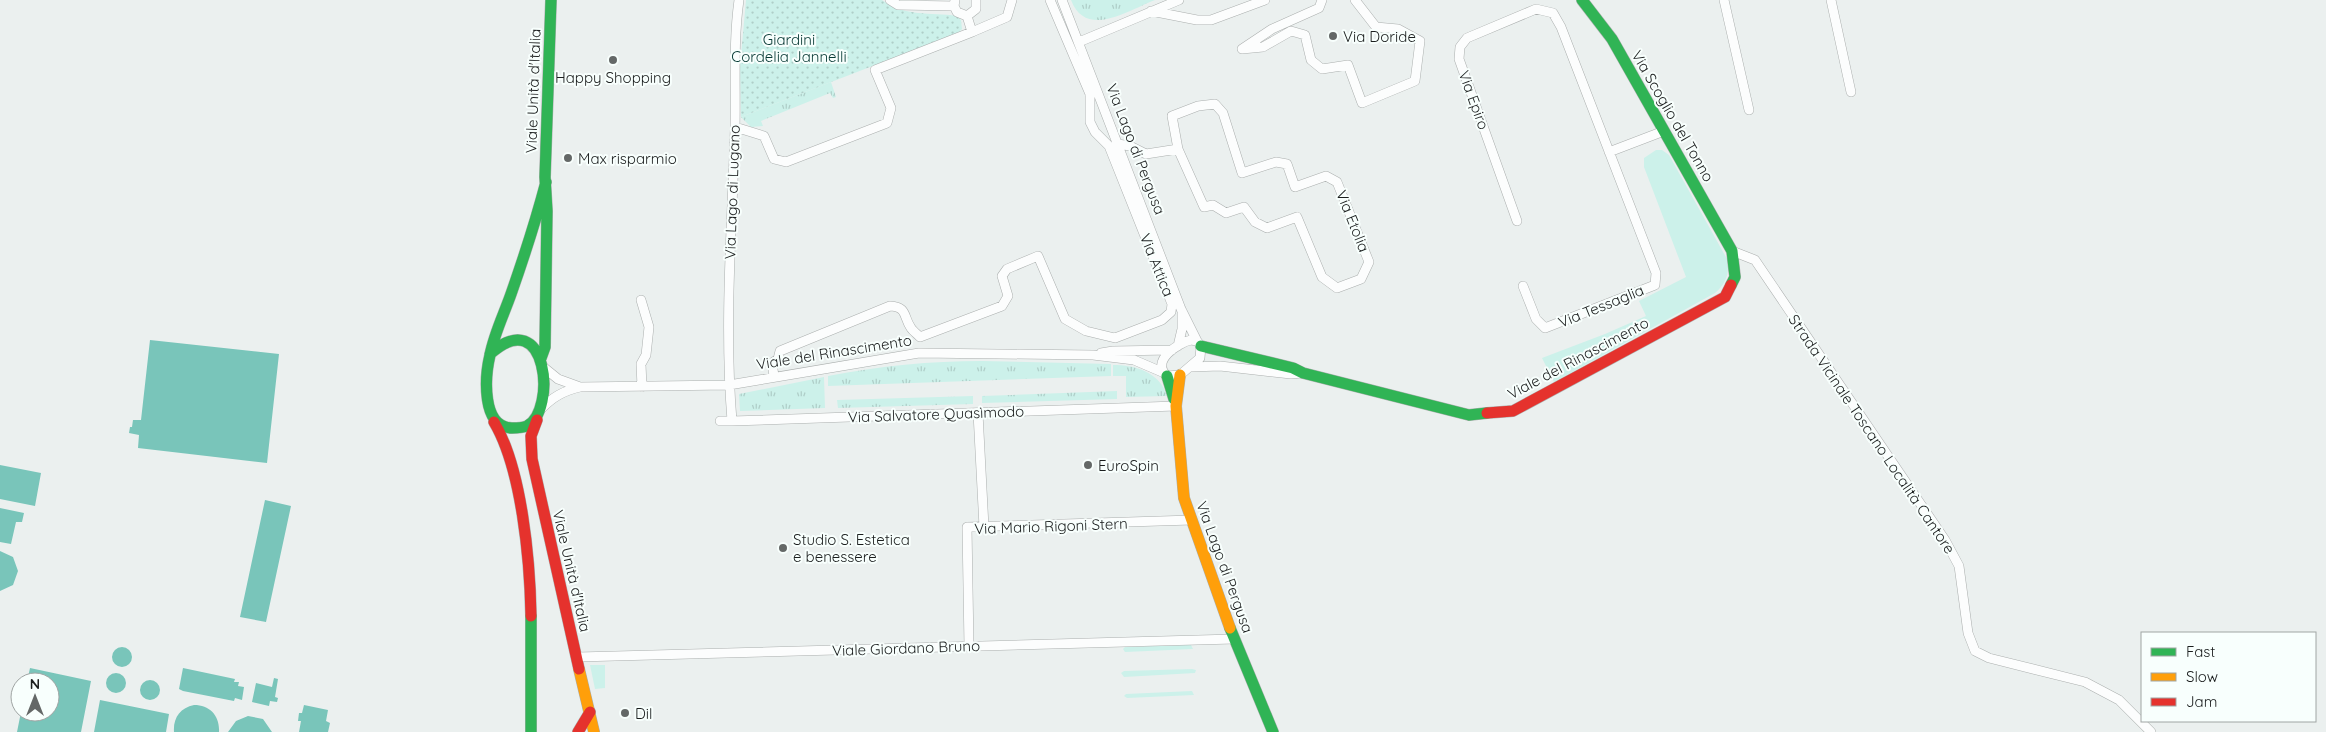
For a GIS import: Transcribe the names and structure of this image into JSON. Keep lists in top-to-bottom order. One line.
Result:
{"streets":{"main road":["Viale Unità d'Italia","Via Scoglio del Tonno","Via Lago di Pergusa","Viale del Rinascimento"],"street":["Via Epiro","Via Lago di Lugano","Via Etolia","Via Attica","Via Tessaglia","Via Salvatore Quasìmodo","Strada Vicinale Toscano Località Cantore","Via Mario Rigoni Stern","Viale Giordano Bruno"]},"crossings":[["Viale Unità d'Italia","Viale del Rinascimento"],["Viale Unità d'Italia","Viale Giordano Bruno"],["Via Epiro","Via Tessaglia"],["Via Scoglio del Tonno","Viale del Rinascimento"],["Via Scoglio del Tonno","Strada Vicinale Toscano Località Cantore"],["Via Lago di Pergusa","Viale del Rinascimento"],["Via Lago di Pergusa","Via Salvatore Quasìmodo"],["Via Lago di Pergusa","Via Mario Rigoni Stern"],["Via Lago di Pergusa","Viale Giordano Bruno"],["Via Lago di Lugano","Viale del Rinascimento"],["Via Attica","Viale del Rinascimento"],["Viale del Rinascimento","Strada Vicinale Toscano Località Cantore"],["Via Mario Rigoni Stern","Viale Giordano Bruno"]],"parks":["Giardini Cordelia Jannelli"],"places":["Via Doride","Happy Shopping","Max risparmio","EuroSpin","Studio S. Estetica e benessere","Dil"],"legend":["Fast","Slow","Jam"],"north":"top"}
